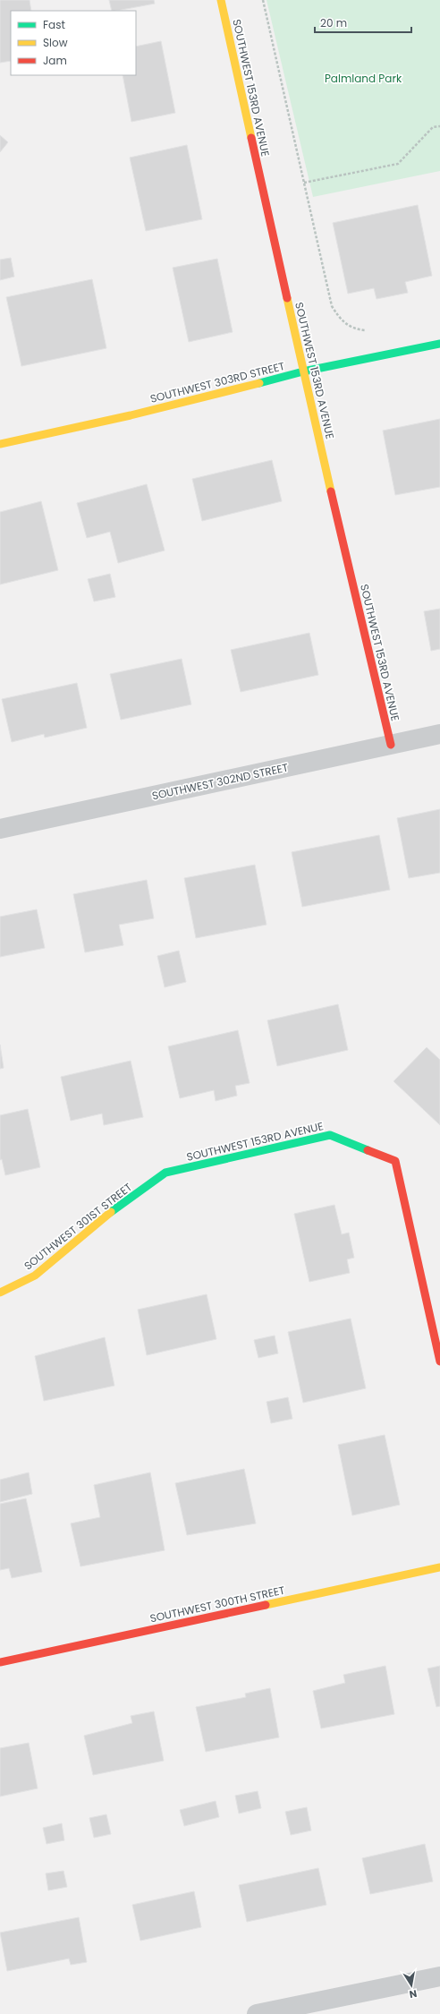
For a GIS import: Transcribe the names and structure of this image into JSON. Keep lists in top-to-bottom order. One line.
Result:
{"streets":{"street":["SOUTHWEST 153RD AVENUE","SOUTHWEST 303RD STREET","SOUTHWEST 302ND STREET","SOUTHWEST 301ST STREET","SOUTHWEST 300TH STREET"]},"crossings":[["SOUTHWEST 153RD AVENUE","SOUTHWEST 303RD STREET"],["SOUTHWEST 153RD AVENUE","SOUTHWEST 302ND STREET"],["SOUTHWEST 153RD AVENUE","SOUTHWEST 301ST STREET"]],"parks":["Palmland Park"],"legend":["Fast","Slow","Jam"],"scale_bar":"20 m","north":"bottom"}
